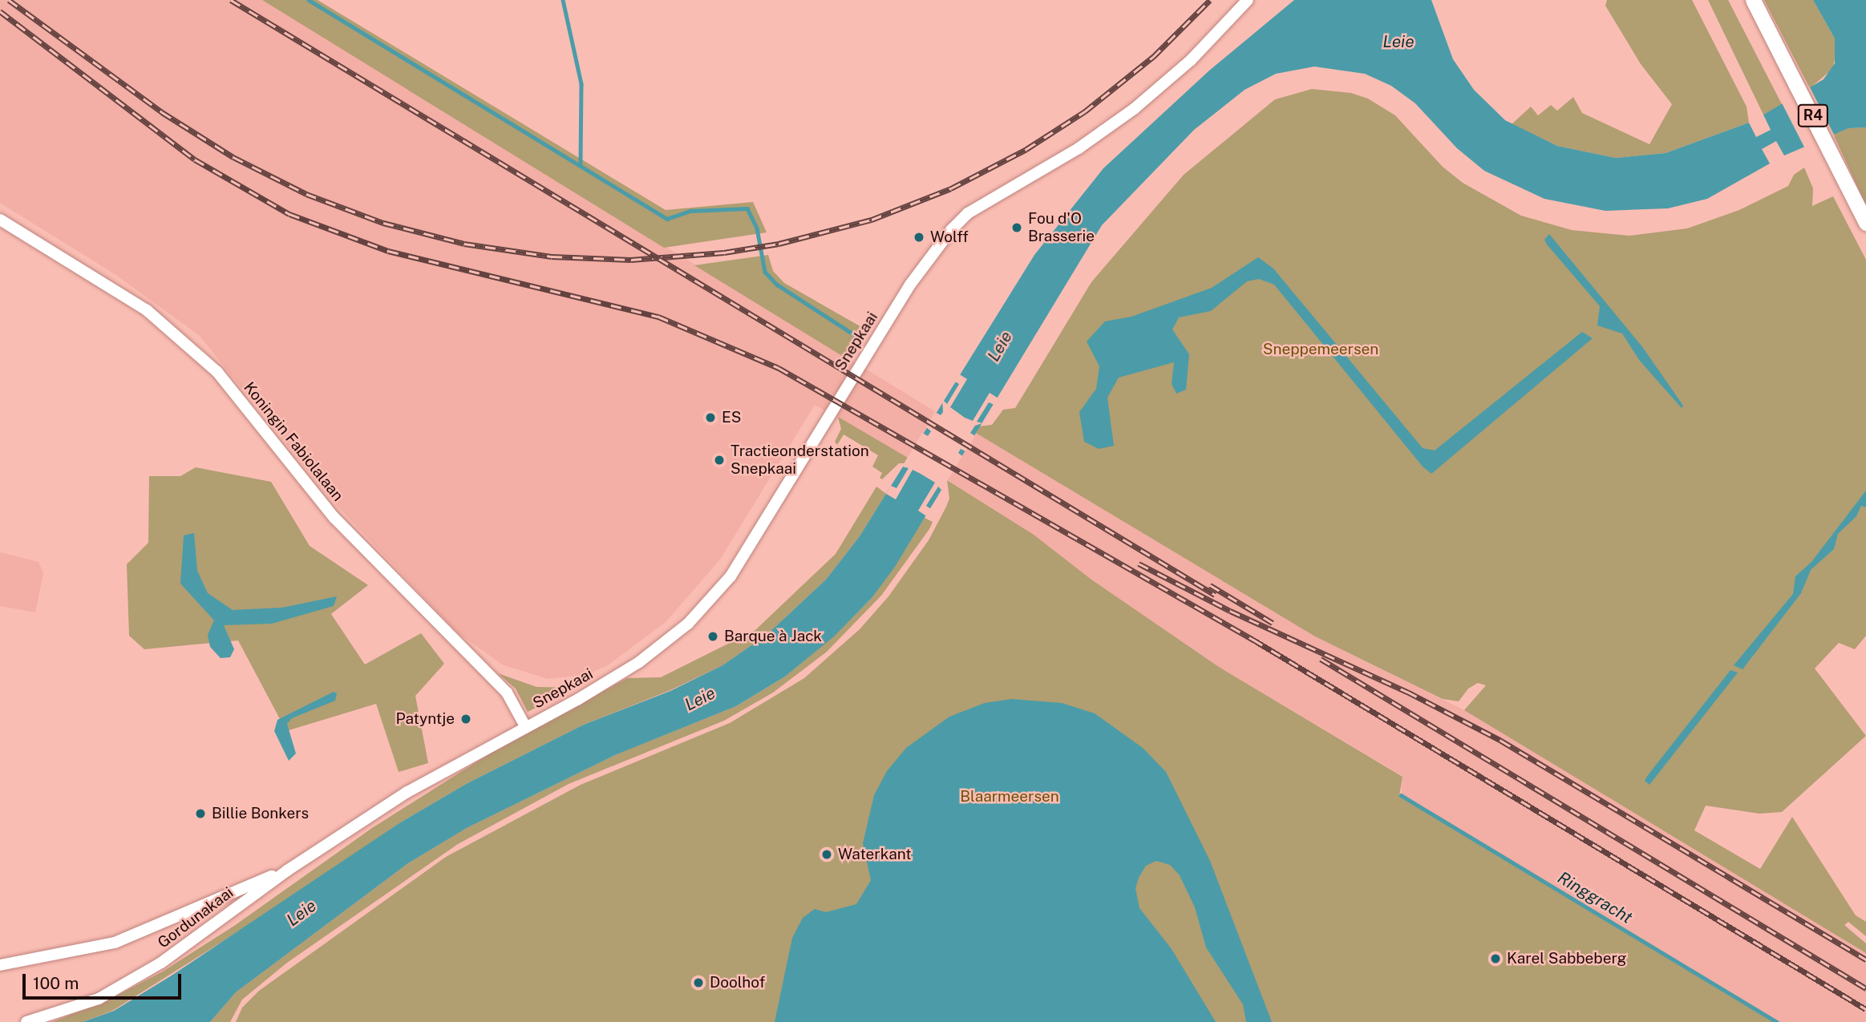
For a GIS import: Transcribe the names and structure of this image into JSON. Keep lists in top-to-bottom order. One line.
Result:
{"streets":{"highway":["R4"],"street":["Snepkaai","Koningin Fabiolalaan","Gordunakaai"]},"crossings":[["Snepkaai","Koningin Fabiolalaan"],["Snepkaai","Gordunakaai"],["Koningin Fabiolalaan","Gordunakaai"]],"water":["Leie","Ringgracht"],"parks":["Sneppemeersen","Blaarmeersen"],"places":["Fou d'O Brasserie","Wolff","ES","Tractieonderstation Snepkaai","Barque à Jack","Patyntje","Billie Bonkers","Waterkant","Karel Sabbeberg","Doolhof"],"scale_bar":"100 m"}
